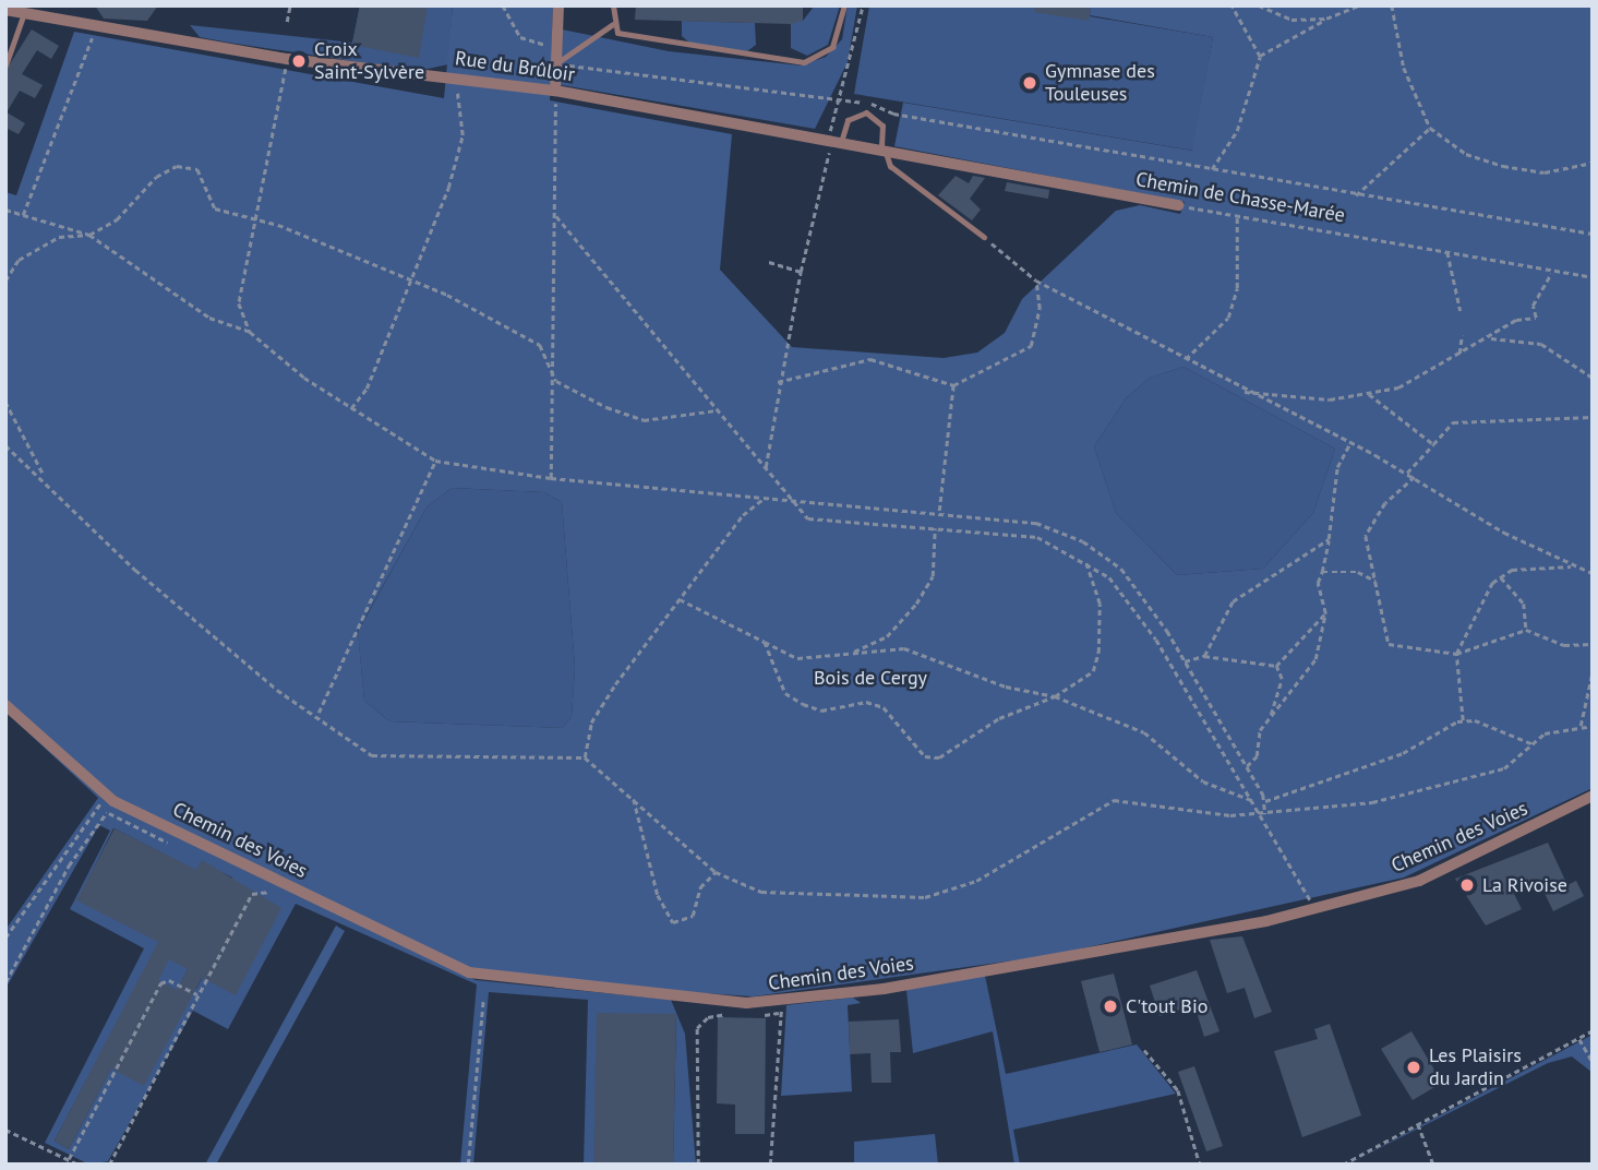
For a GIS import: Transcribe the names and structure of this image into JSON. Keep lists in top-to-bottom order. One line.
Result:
{"streets":{"street":["Rue du Brûloir","Chemin de Chasse-Marée","Chemin des Voies"]},"crossings":[["Rue du Brûloir","Chemin de Chasse-Marée"]],"parks":["Bois de Cergy"],"places":["Croix Saint-Sylvère","Gymnase des Touleuses","La Rivoise","C'tout Bio","Les Plaisirs du Jardin"]}
